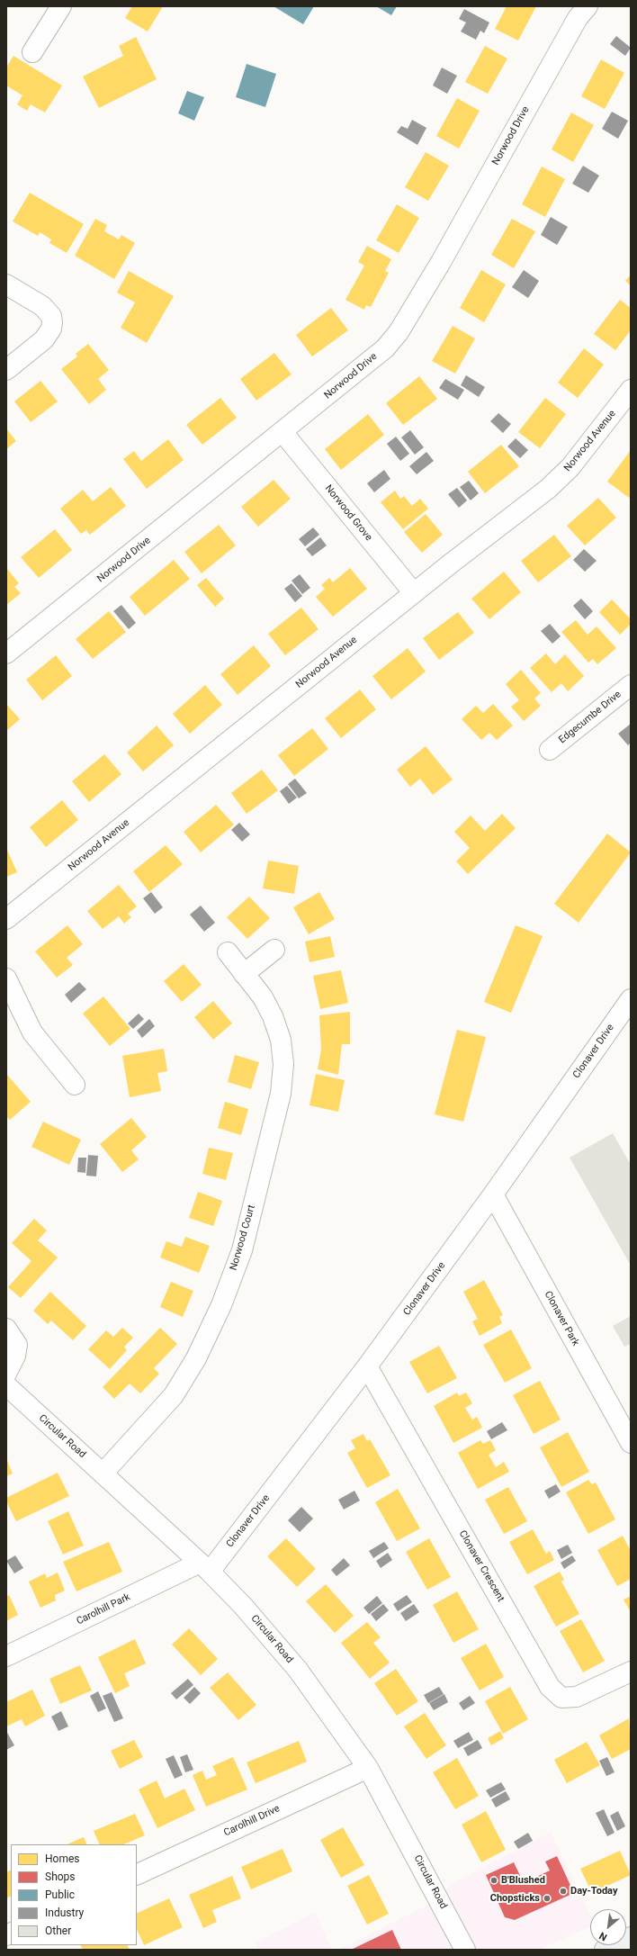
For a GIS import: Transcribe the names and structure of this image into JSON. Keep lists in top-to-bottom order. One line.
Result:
{"streets":{"street":["Norwood Drive","Norwood Avenue","Norwood Grove","Edgecumbe Drive","Clonaver Drive","Norwood Court","Clonaver Park","Circular Road","Clonaver Crescent","Carolhill Park","Carolhill Drive"]},"crossings":[["Norwood Drive","Norwood Grove"],["Norwood Avenue","Norwood Grove"],["Clonaver Drive","Clonaver Park"],["Clonaver Drive","Circular Road"],["Clonaver Drive","Clonaver Crescent"],["Clonaver Drive","Carolhill Park"],["Norwood Court","Circular Road"],["Circular Road","Carolhill Park"],["Circular Road","Carolhill Drive"]],"places":["B'Blushed","Day-Today","Chopsticks"],"legend":["Homes","Shops","Public","Industry","Other"],"north":"bottom left"}
